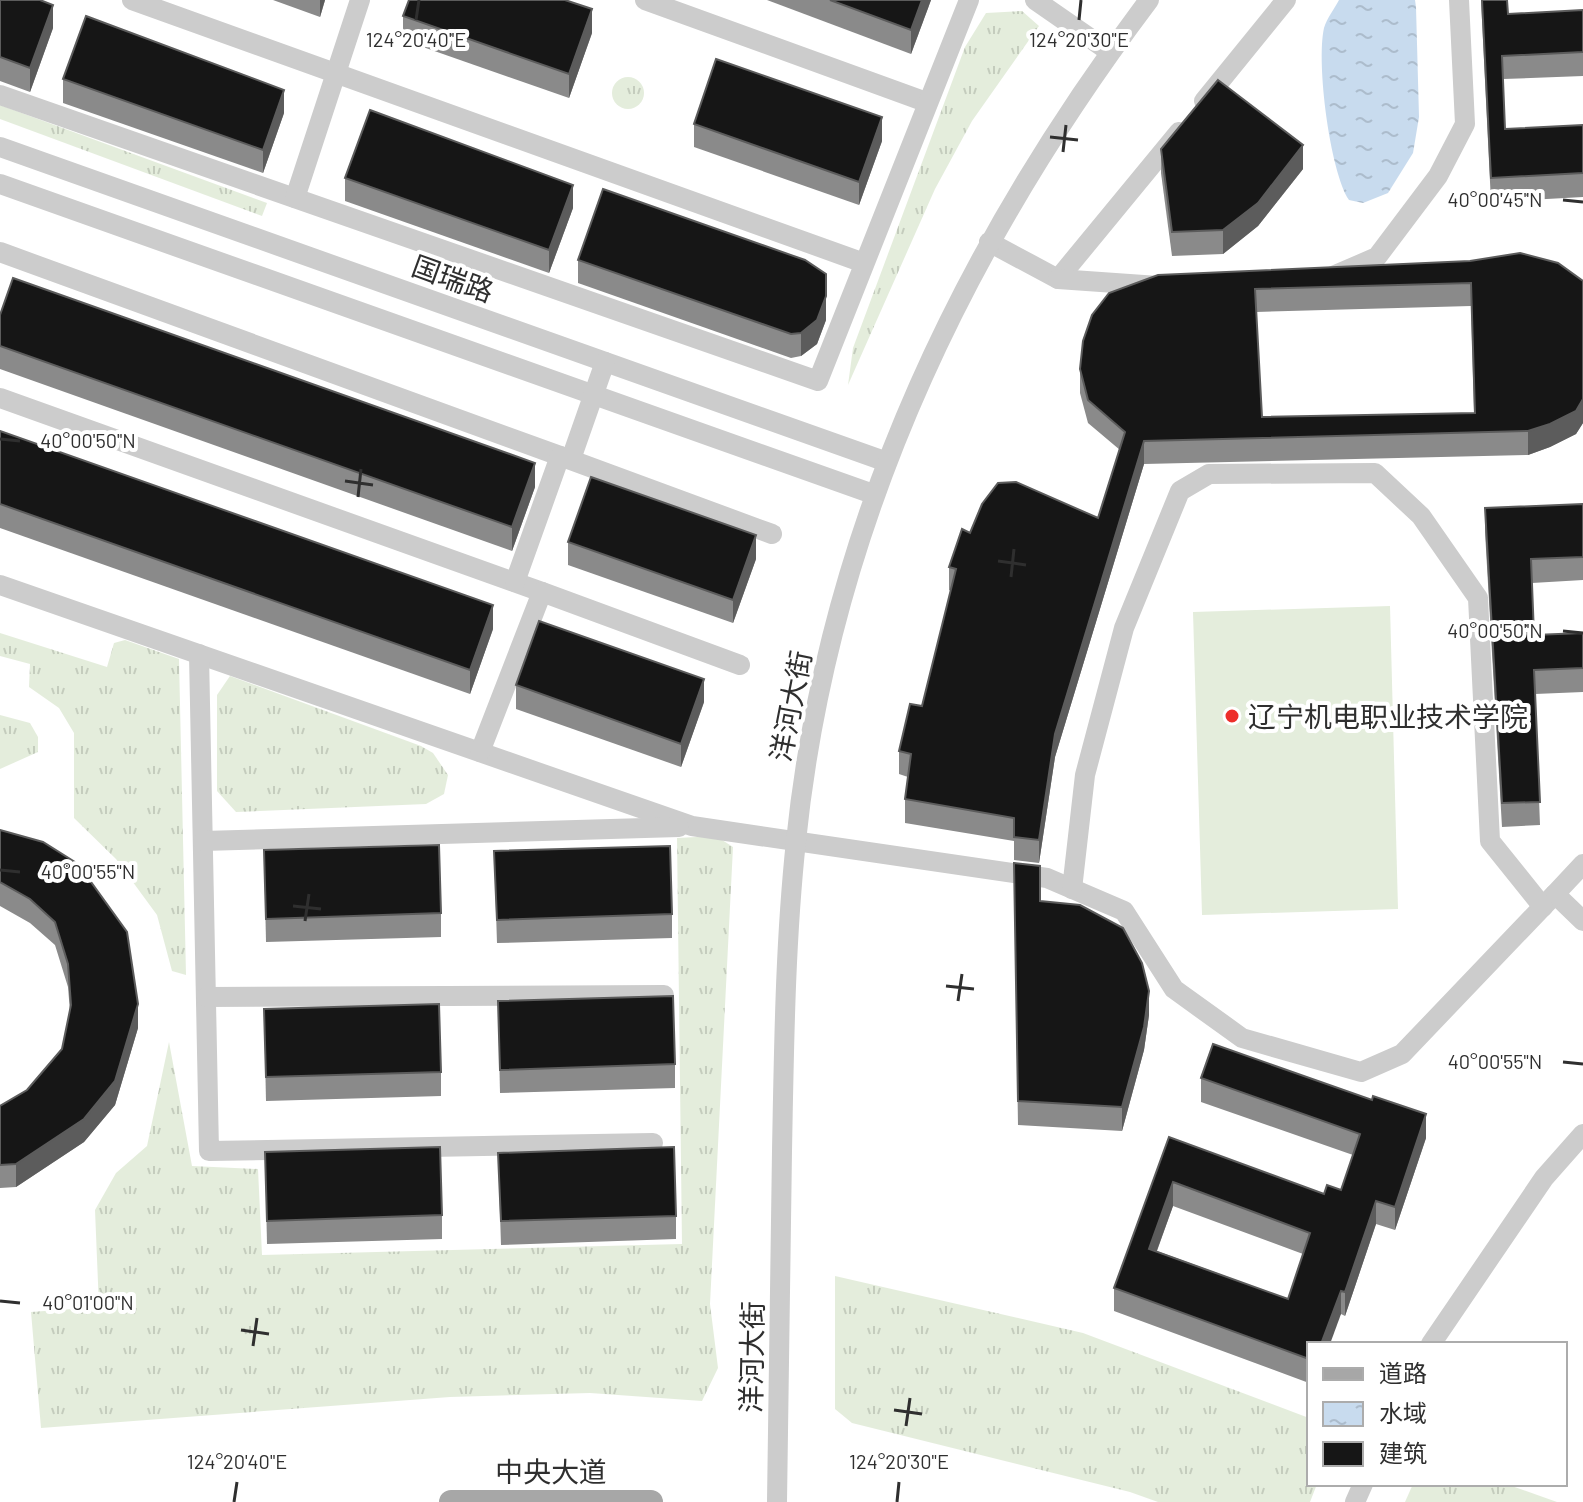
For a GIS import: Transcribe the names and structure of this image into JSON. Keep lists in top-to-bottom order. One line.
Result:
{"streets":{"main road":["中央大道"],"street":["国瑞路","洋河大街"]},"crossings":[["国瑞路","洋河大街"]],"places":["辽宁机电职业技术学院"],"legend":["道路","水域","建筑"],"coordinates":["124°20'40\"E","124°20'30\"E","40°00'45\"N","40°00'50\"N","40°00'55\"N","40°01'00\"N"]}
